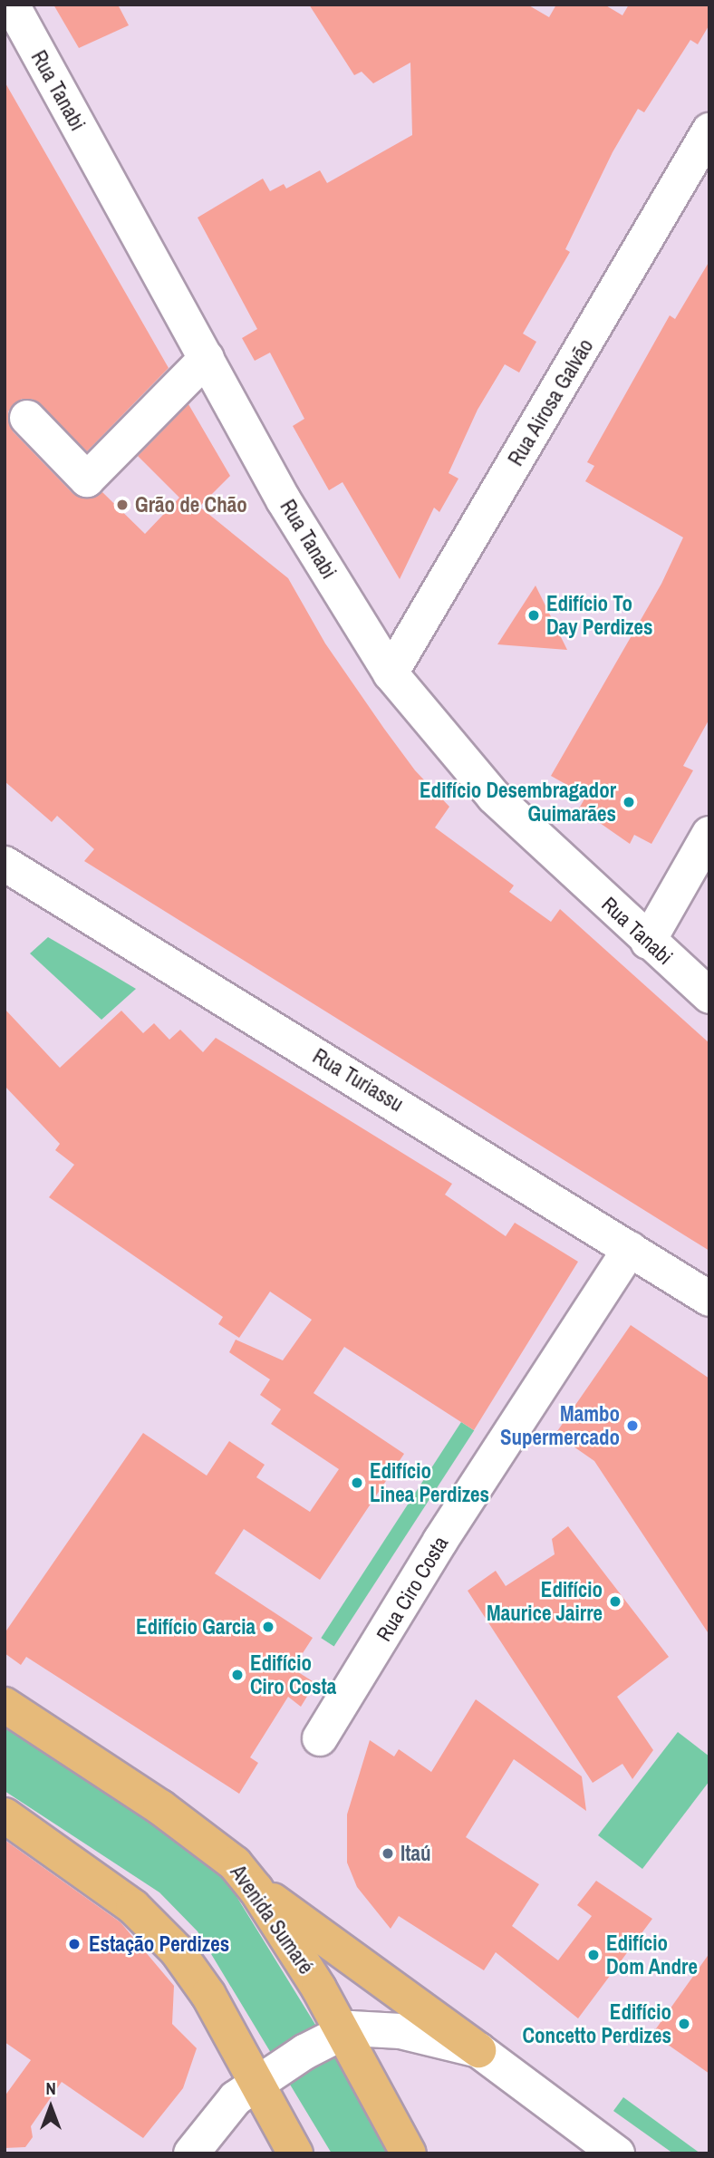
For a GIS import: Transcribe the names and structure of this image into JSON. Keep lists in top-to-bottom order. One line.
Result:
{"streets":{"main road":["Avenida Sumaré"],"street":["Rua Tanabi","Rua Airosa Galvão","Rua Turiassu","Rua Ciro Costa"]},"crossings":[["Rua Tanabi","Rua Airosa Galvão"],["Rua Turiassu","Rua Ciro Costa"]],"places":["Grão de Chão","Edifício To Day Perdizes","Edifício Desembragador Guimarães","Mambo Supermercado","Edifício Linea Perdizes","Edifício Maurice Jairre","Edifício Garcia","Edifício Ciro Costa","Itaú","Estação Perdizes","Edifício Dom Andre","Edifício Concetto Perdizes"],"north":"top"}
